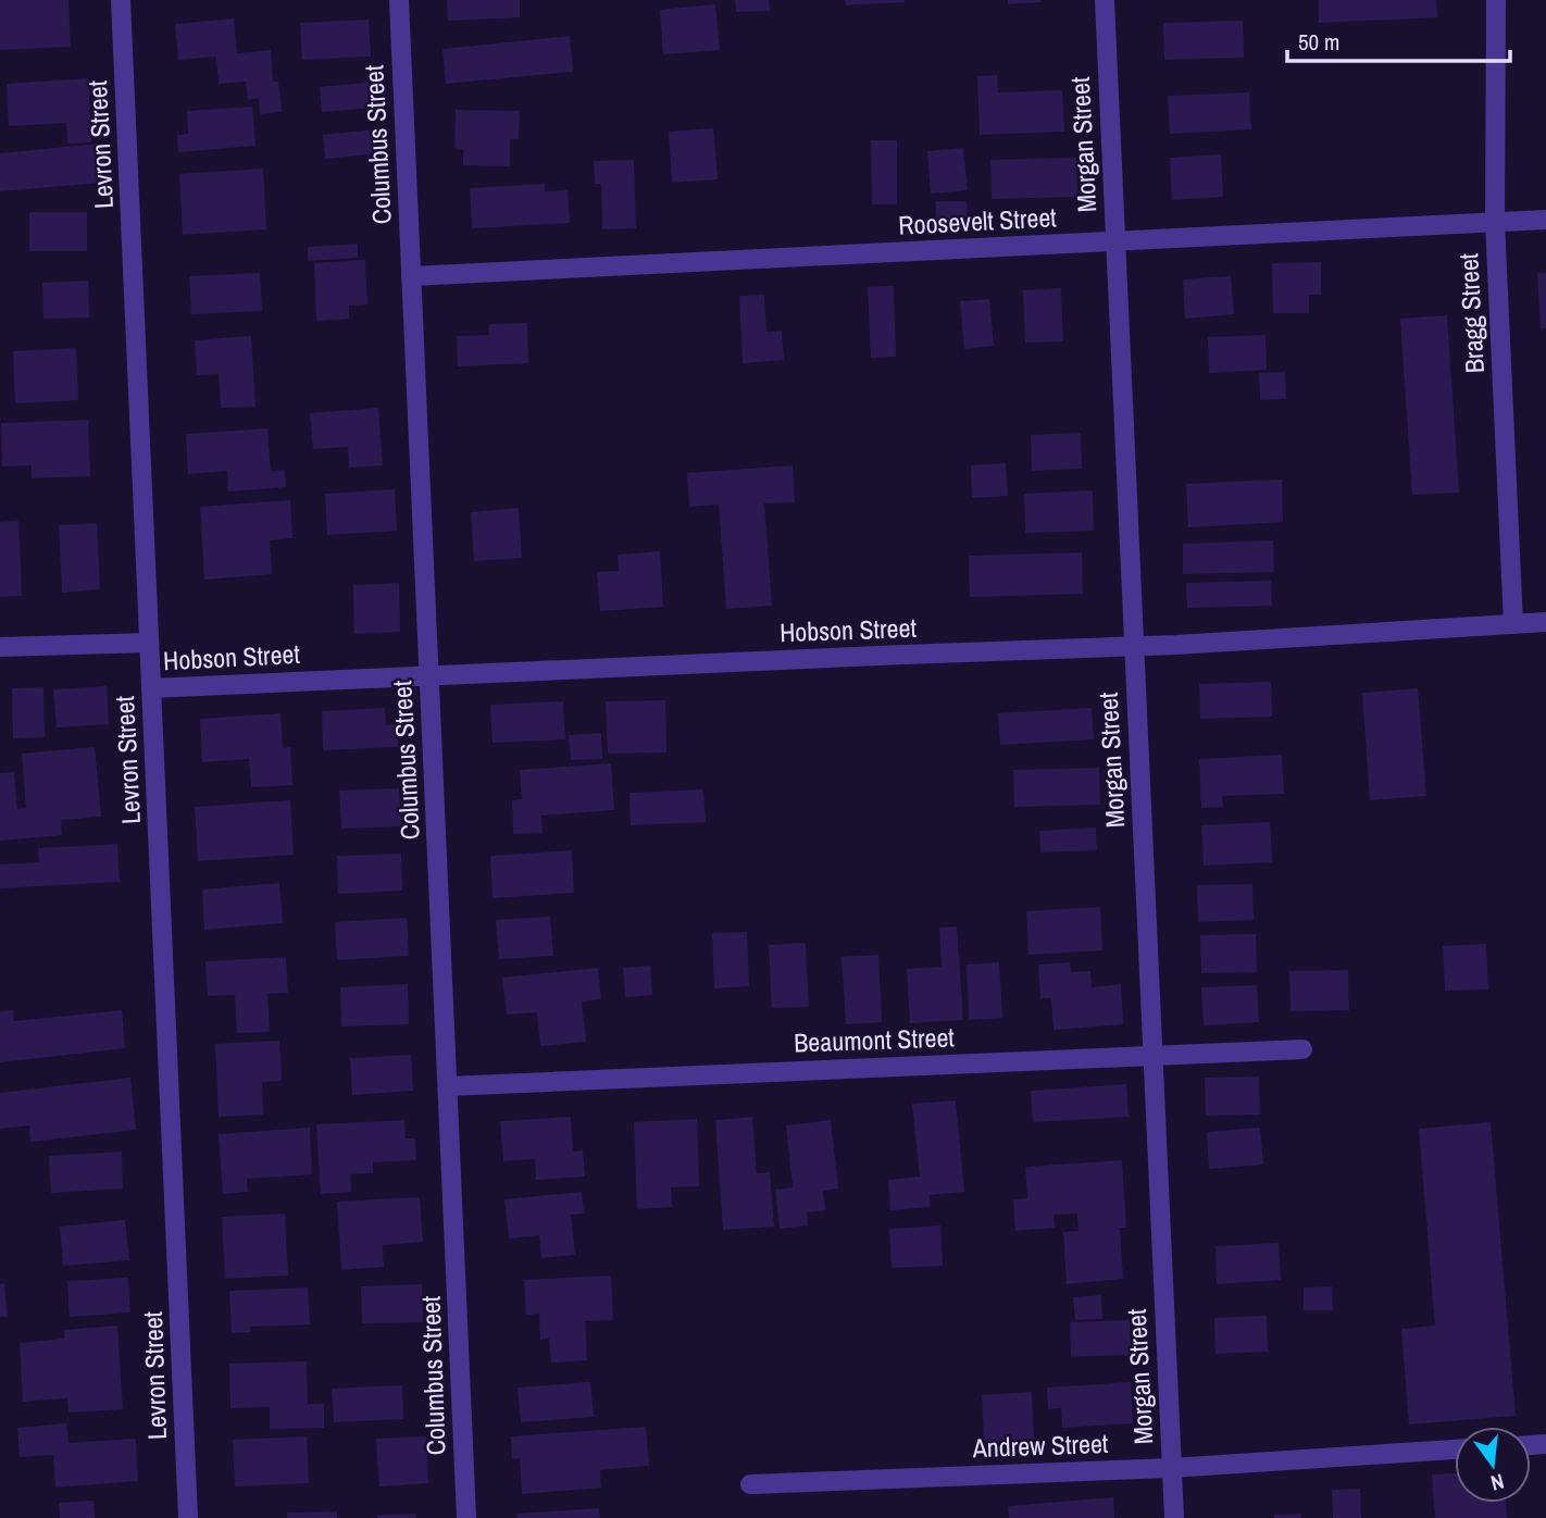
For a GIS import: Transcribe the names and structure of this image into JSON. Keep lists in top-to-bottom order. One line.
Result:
{"streets":{"street":["Levron Street","Columbus Street","Morgan Street","Roosevelt Street","Bragg Street","Hobson Street","Beaumont Street","Andrew Street"]},"crossings":[["Levron Street","Hobson Street"],["Columbus Street","Roosevelt Street"],["Columbus Street","Hobson Street"],["Columbus Street","Beaumont Street"],["Morgan Street","Roosevelt Street"],["Morgan Street","Hobson Street"],["Morgan Street","Beaumont Street"],["Morgan Street","Andrew Street"],["Roosevelt Street","Bragg Street"],["Bragg Street","Hobson Street"]],"scale_bar":"50 m","north":"bottom"}
